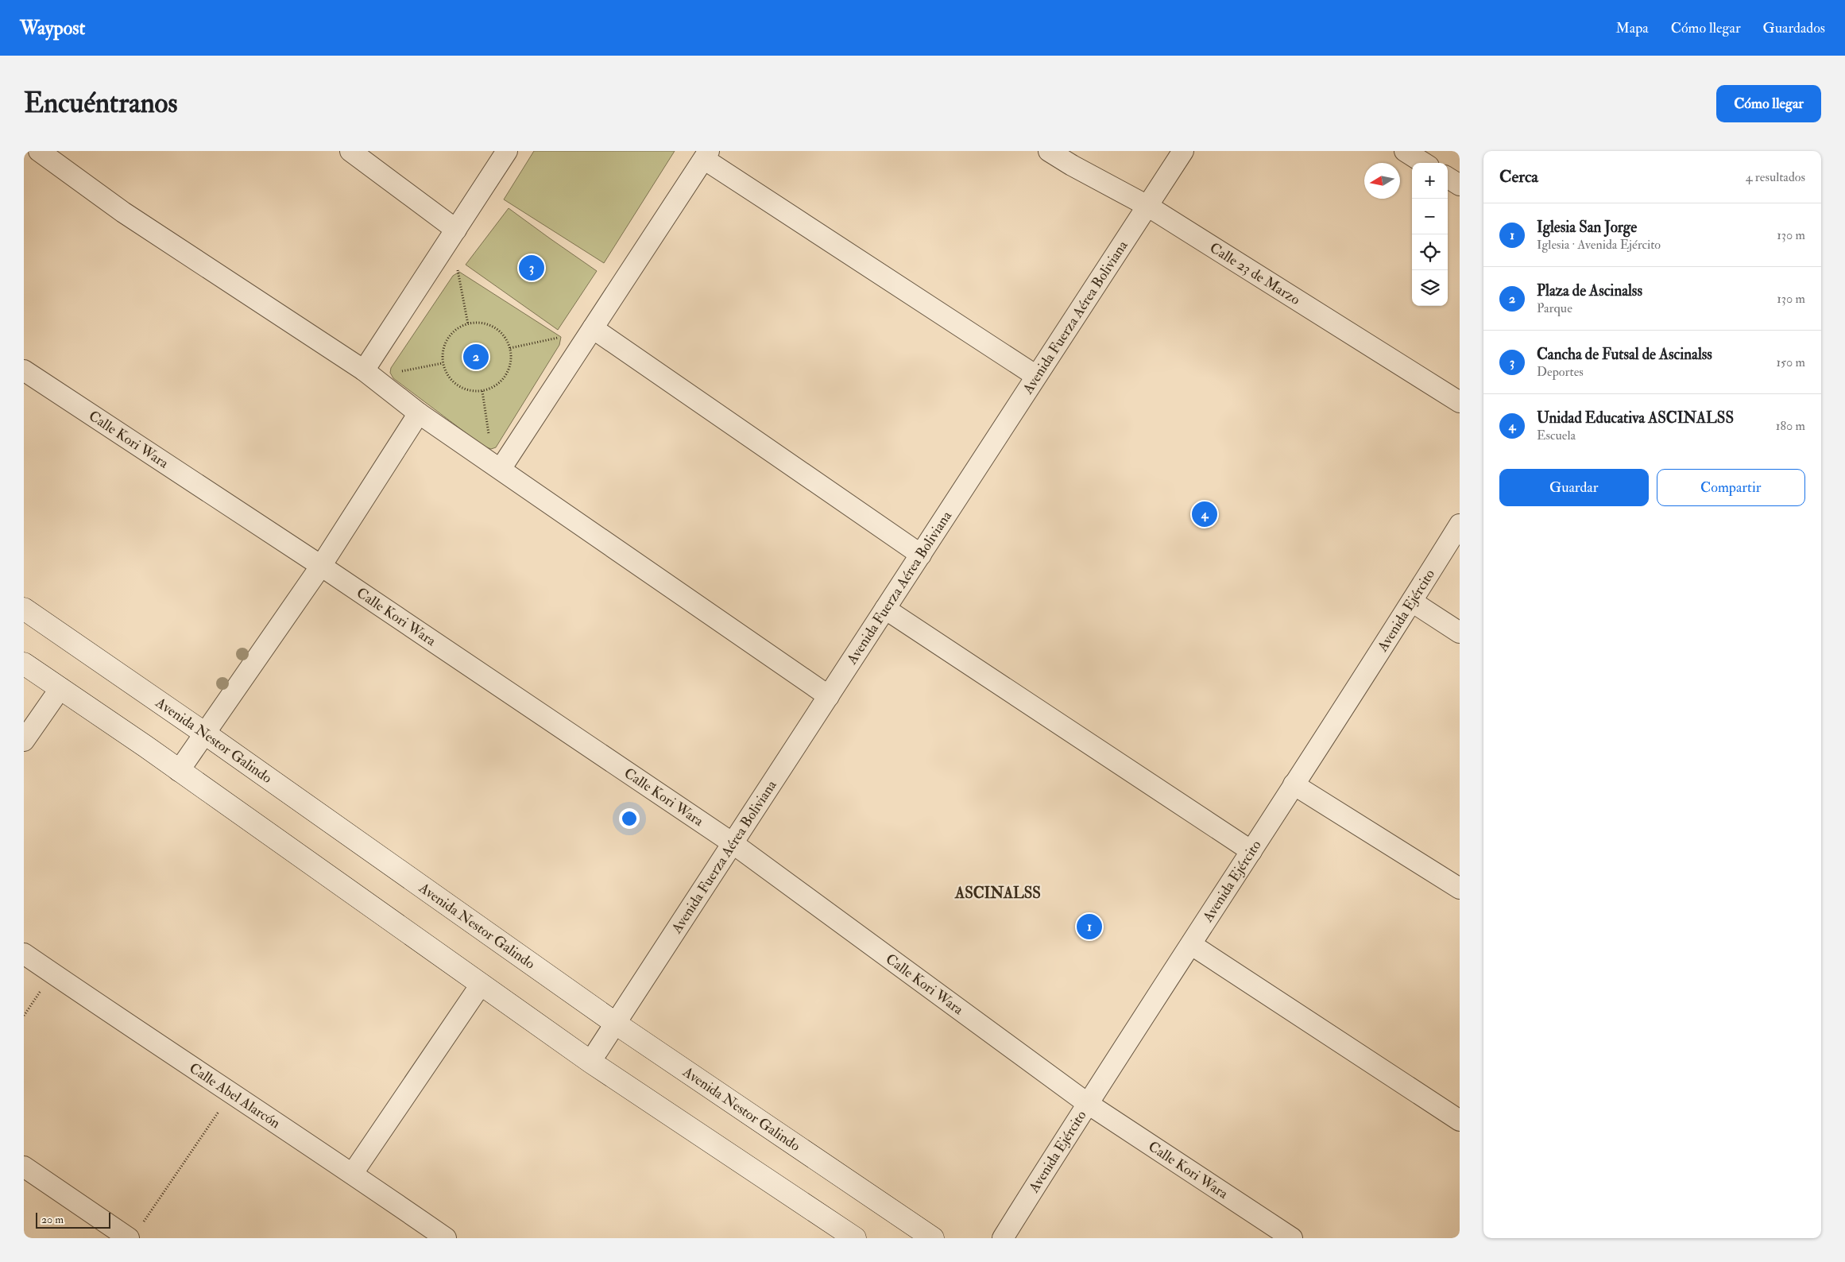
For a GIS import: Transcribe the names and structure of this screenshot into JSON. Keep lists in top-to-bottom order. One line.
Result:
{"streets":{"main road":["Avenida Nestor Galindo"],"street":["Calle 23 de Marzo","Avenida Fuerza Aérea Boliviana","Calle Kori Wara","Avenida Ejército","Calle Abel Alarcón"]},"crossings":[["Calle 23 de Marzo","Avenida Fuerza Aérea Boliviana"],["Avenida Fuerza Aérea Boliviana","Calle Kori Wara"],["Avenida Fuerza Aérea Boliviana","Avenida Nestor Galindo"],["Calle Kori Wara","Avenida Ejército"]],"districts":["ASCINALSS"],"scale_bar":"20 m","north":"left","page":{"header":"Waypost","nav":["Mapa","Cómo llegar","Guardados"],"buttons":["Cómo llegar",["Guardar","Compartir"]],"title":"Encuéntranos","heading":["Cerca","4 resultados"],"map_buttons":["+","−"],"list":[{"mark":"1","name":"Iglesia San Jorge","note":"Iglesia · Avenida Ejército","value":"130 m"},{"mark":"2","name":"Plaza de Ascinalss","note":"Parque","value":"130 m"},{"mark":"3","name":"Cancha de Futsal de Ascinalss","note":"Deportes","value":"150 m"},{"mark":"4","name":"Unidad Educativa ASCINALSS","note":"Escuela","value":"180 m"}],"pins":["3","2","4","1"],"scale":"20 m"}}
